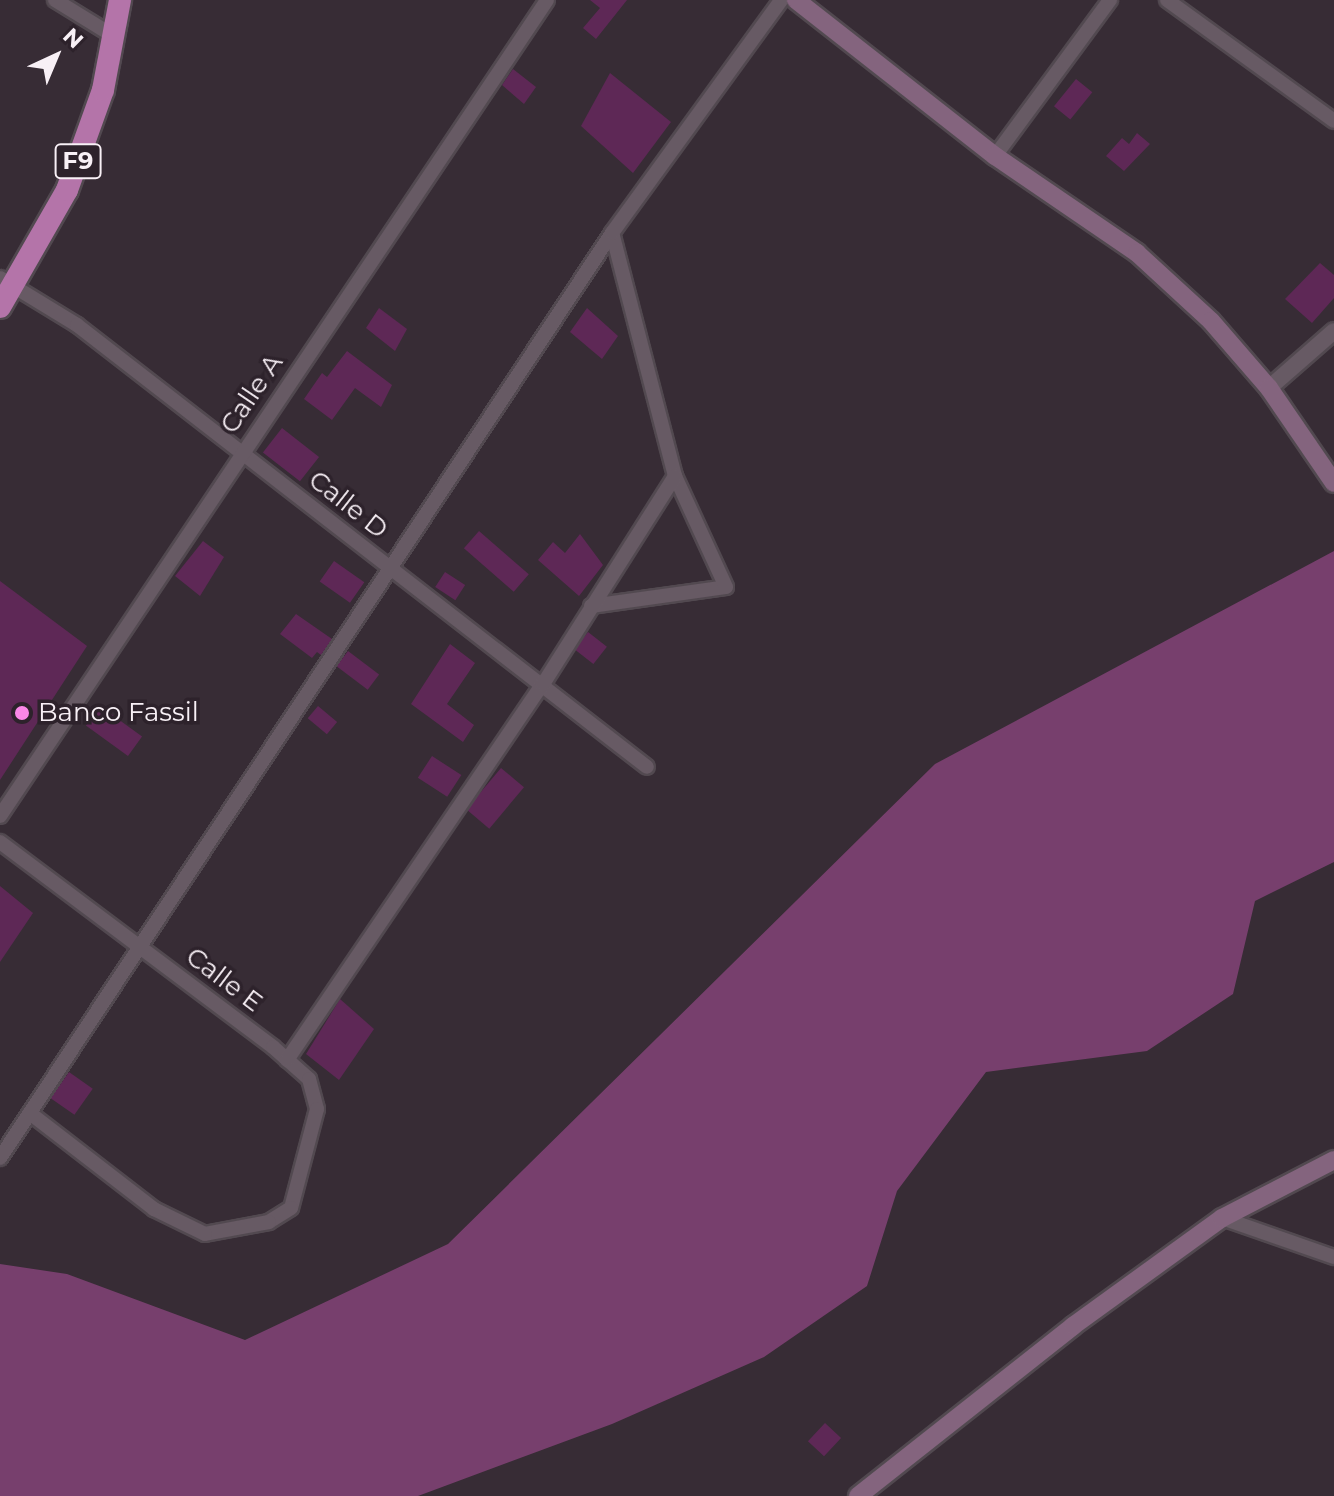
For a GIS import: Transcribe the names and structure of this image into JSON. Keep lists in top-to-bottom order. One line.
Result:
{"streets":{"highway":["F9"],"street":["Calle A","Calle D","Calle E"]},"crossings":[["F9","Calle D"],["Calle A","Calle D"]],"places":["Banco Fassil"],"north":"top right"}
